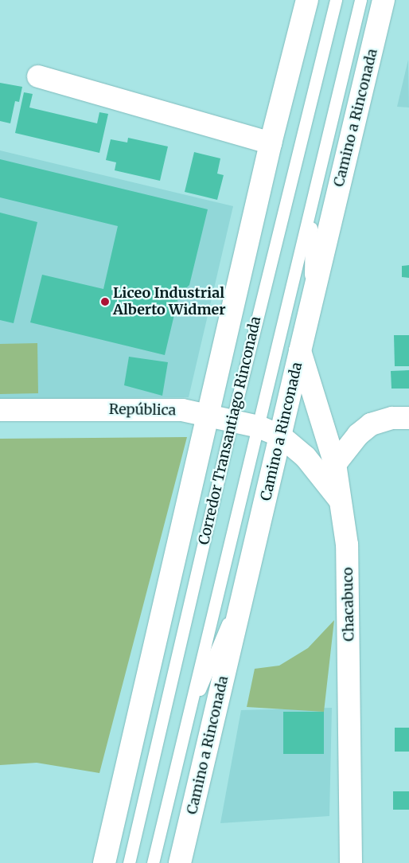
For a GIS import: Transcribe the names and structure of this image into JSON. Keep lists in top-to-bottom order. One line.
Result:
{"streets":{"main road":["Camino a Rinconada","República","Chacabuco"],"lane":["Corredor Transantiago Rinconada"]},"crossings":[["Camino a Rinconada","República"],["Camino a Rinconada","Corredor Transantiago Rinconada"],["Camino a Rinconada","Chacabuco"],["República","Corredor Transantiago Rinconada"],["República","Chacabuco"]],"places":["Liceo Industrial Alberto Widmer"]}
